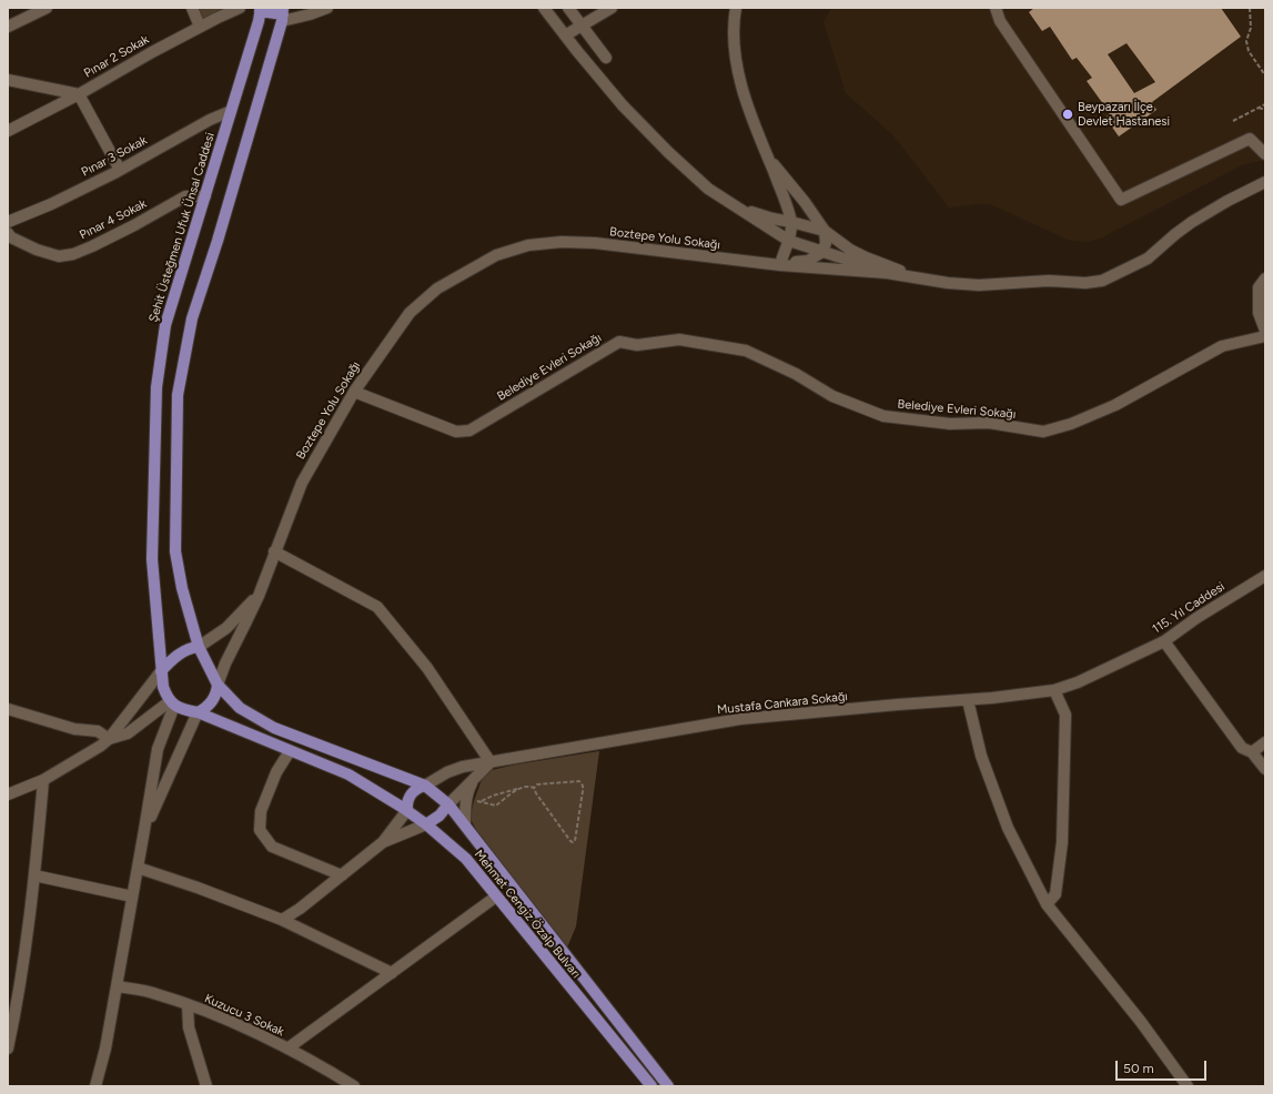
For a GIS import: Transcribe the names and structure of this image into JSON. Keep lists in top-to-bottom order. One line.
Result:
{"streets":{"main road":["Şehit Üsteğmen Ufuk Ünsal Caddesi","Mehmet Cengiz Özalp Bulvarı"],"street":["Pınar 2 Sokak","Pınar 3 Sokak","Pınar 4 Sokak","Boztepe Yolu Sokağı","Belediye Evleri Sokağı","115. Yıl Caddesi","Mustafa Cankara Sokağı","Kuzucu 3 Sokak"]},"crossings":[["Pınar 3 Sokak","Şehit Üsteğmen Ufuk Ünsal Caddesi"],["Pınar 4 Sokak","Şehit Üsteğmen Ufuk Ünsal Caddesi"],["Şehit Üsteğmen Ufuk Ünsal Caddesi","Boztepe Yolu Sokağı"],["Şehit Üsteğmen Ufuk Ünsal Caddesi","Mehmet Cengiz Özalp Bulvarı"],["Boztepe Yolu Sokağı","Belediye Evleri Sokağı"],["Boztepe Yolu Sokağı","Mehmet Cengiz Özalp Bulvarı"],["115. Yıl Caddesi","Mustafa Cankara Sokağı"],["Mustafa Cankara Sokağı","Mehmet Cengiz Özalp Bulvarı"]],"places":["Beypazarı İlçe Devlet Hastanesi"],"scale_bar":"50 m"}
